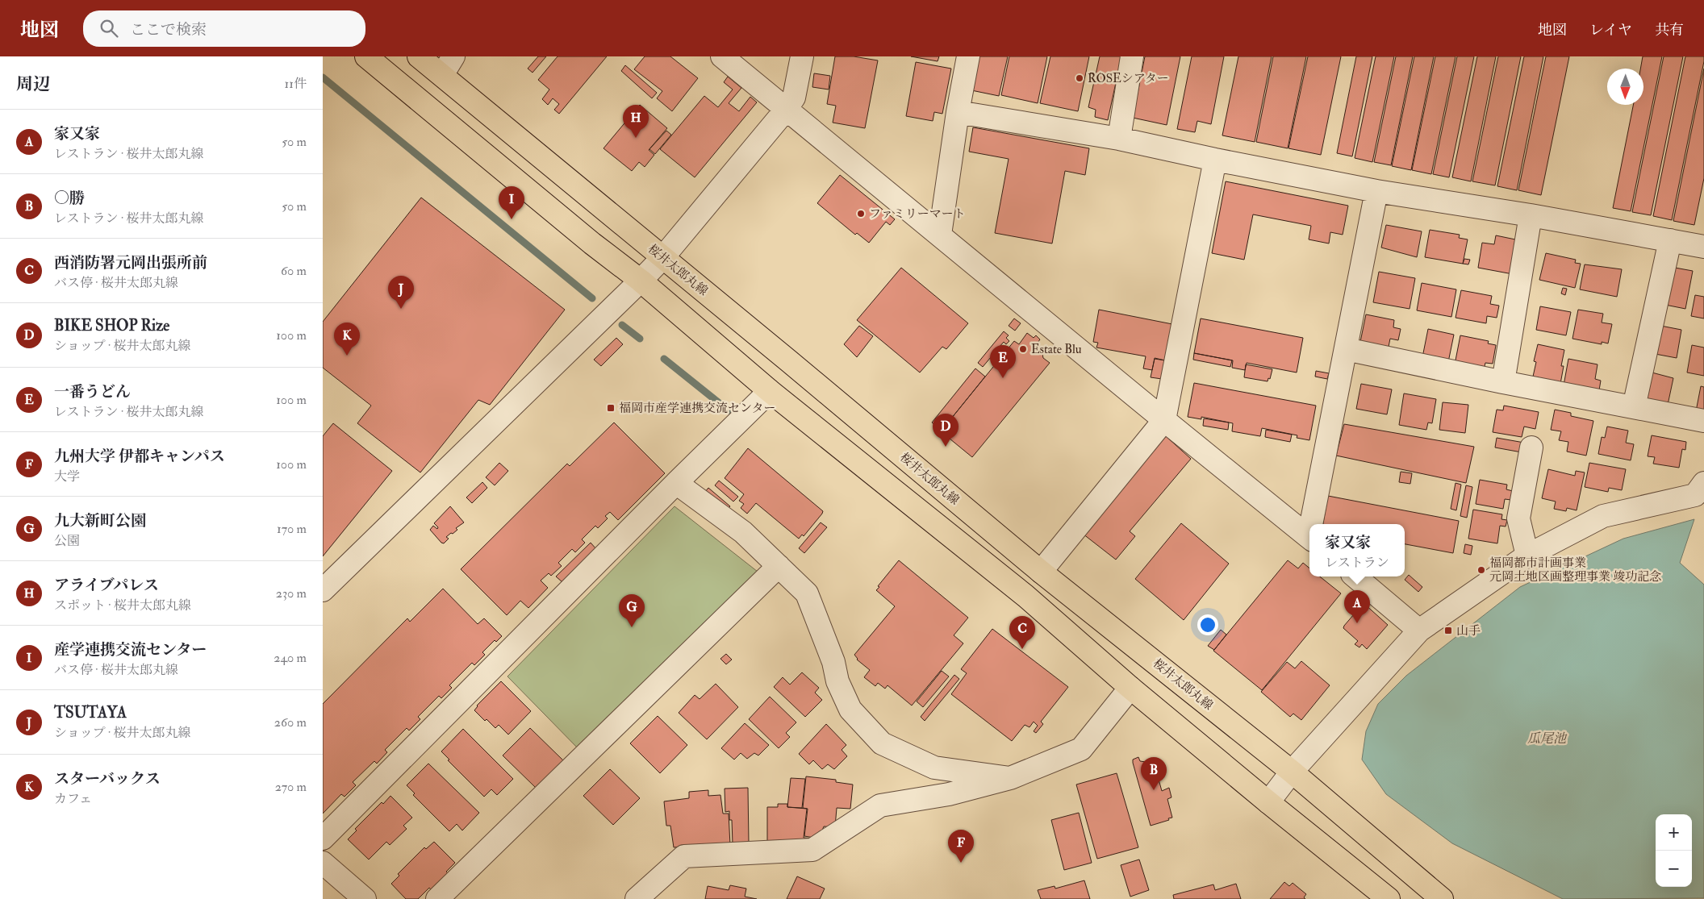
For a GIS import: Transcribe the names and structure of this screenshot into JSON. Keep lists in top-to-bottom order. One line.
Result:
{"streets":{"main road":["桜井太郎丸線"]},"water":["瓜尾池"],"places":{"other":["ROSEシアター","ファミリーマート","Estate Blu","福岡都市計画事業 元岡土地区画整理事業 竣功記念"],"transit":["福岡市産学連携交流センター","山手"]},"north":"bottom","page":{"header":"地図","search":"ここで検索","nav":["地図","レイヤ","共有"],"heading":["周辺","11件"],"pins":["H","I","J","K","E","D","A","G","C","B","F"],"list":[{"mark":"A","name":"家又家","note":"レストラン · 桜井太郎丸線","value":"50 m"},{"mark":"B","name":"○勝","note":"レストラン · 桜井太郎丸線","value":"50 m"},{"mark":"C","name":"西消防署元岡出張所前","note":"バス停 · 桜井太郎丸線","value":"60 m"},{"mark":"D","name":"BIKE SHOP Rize","note":"ショップ · 桜井太郎丸線","value":"100 m"},{"mark":"E","name":"一番うどん","note":"レストラン · 桜井太郎丸線","value":"100 m"},{"mark":"F","name":"九州大学 伊都キャンパス","note":"大学","value":"100 m"},{"mark":"G","name":"九大新町公園","note":"公園","value":"170 m"},{"mark":"H","name":"アライブパレス","note":"スポット · 桜井太郎丸線","value":"230 m"},{"mark":"I","name":"産学連携交流センター","note":"バス停 · 桜井太郎丸線","value":"240 m"},{"mark":"J","name":"TSUTAYA","note":"ショップ · 桜井太郎丸線","value":"260 m"},{"mark":"K","name":"スターバックス","note":"カフェ","value":"270 m"}],"popup":["家又家","レストラン"],"map_buttons":["+","−"]}}
